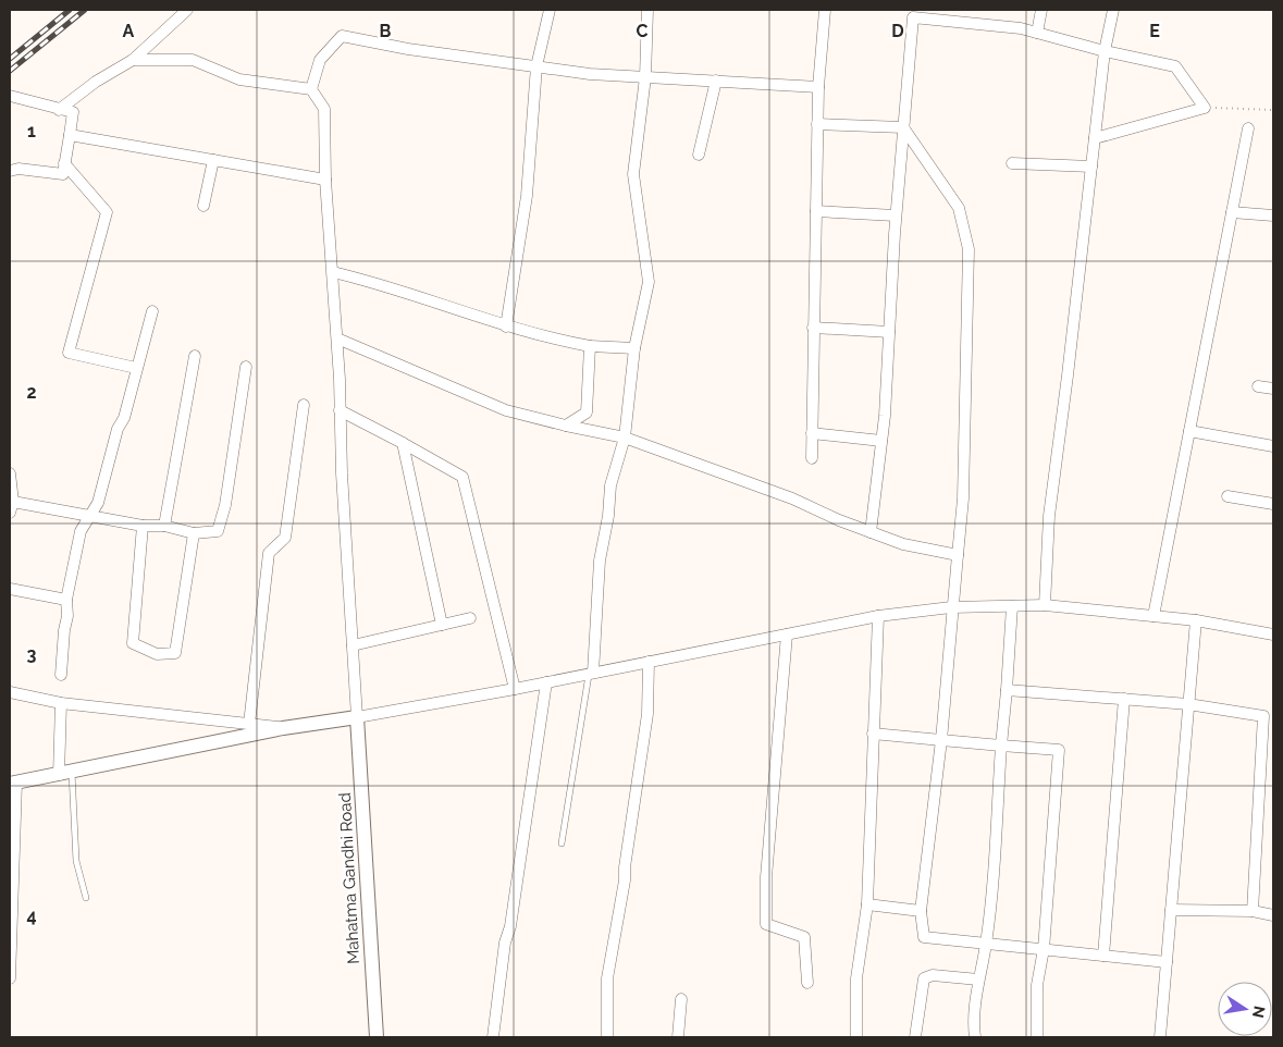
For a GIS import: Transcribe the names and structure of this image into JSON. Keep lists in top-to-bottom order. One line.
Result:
{"streets":{"street":["Mahatma Gandhi Road"]},"north":"right","grid":{"columns":["A","B","C","D","E"],"rows":["1","2","3","4"]}}
